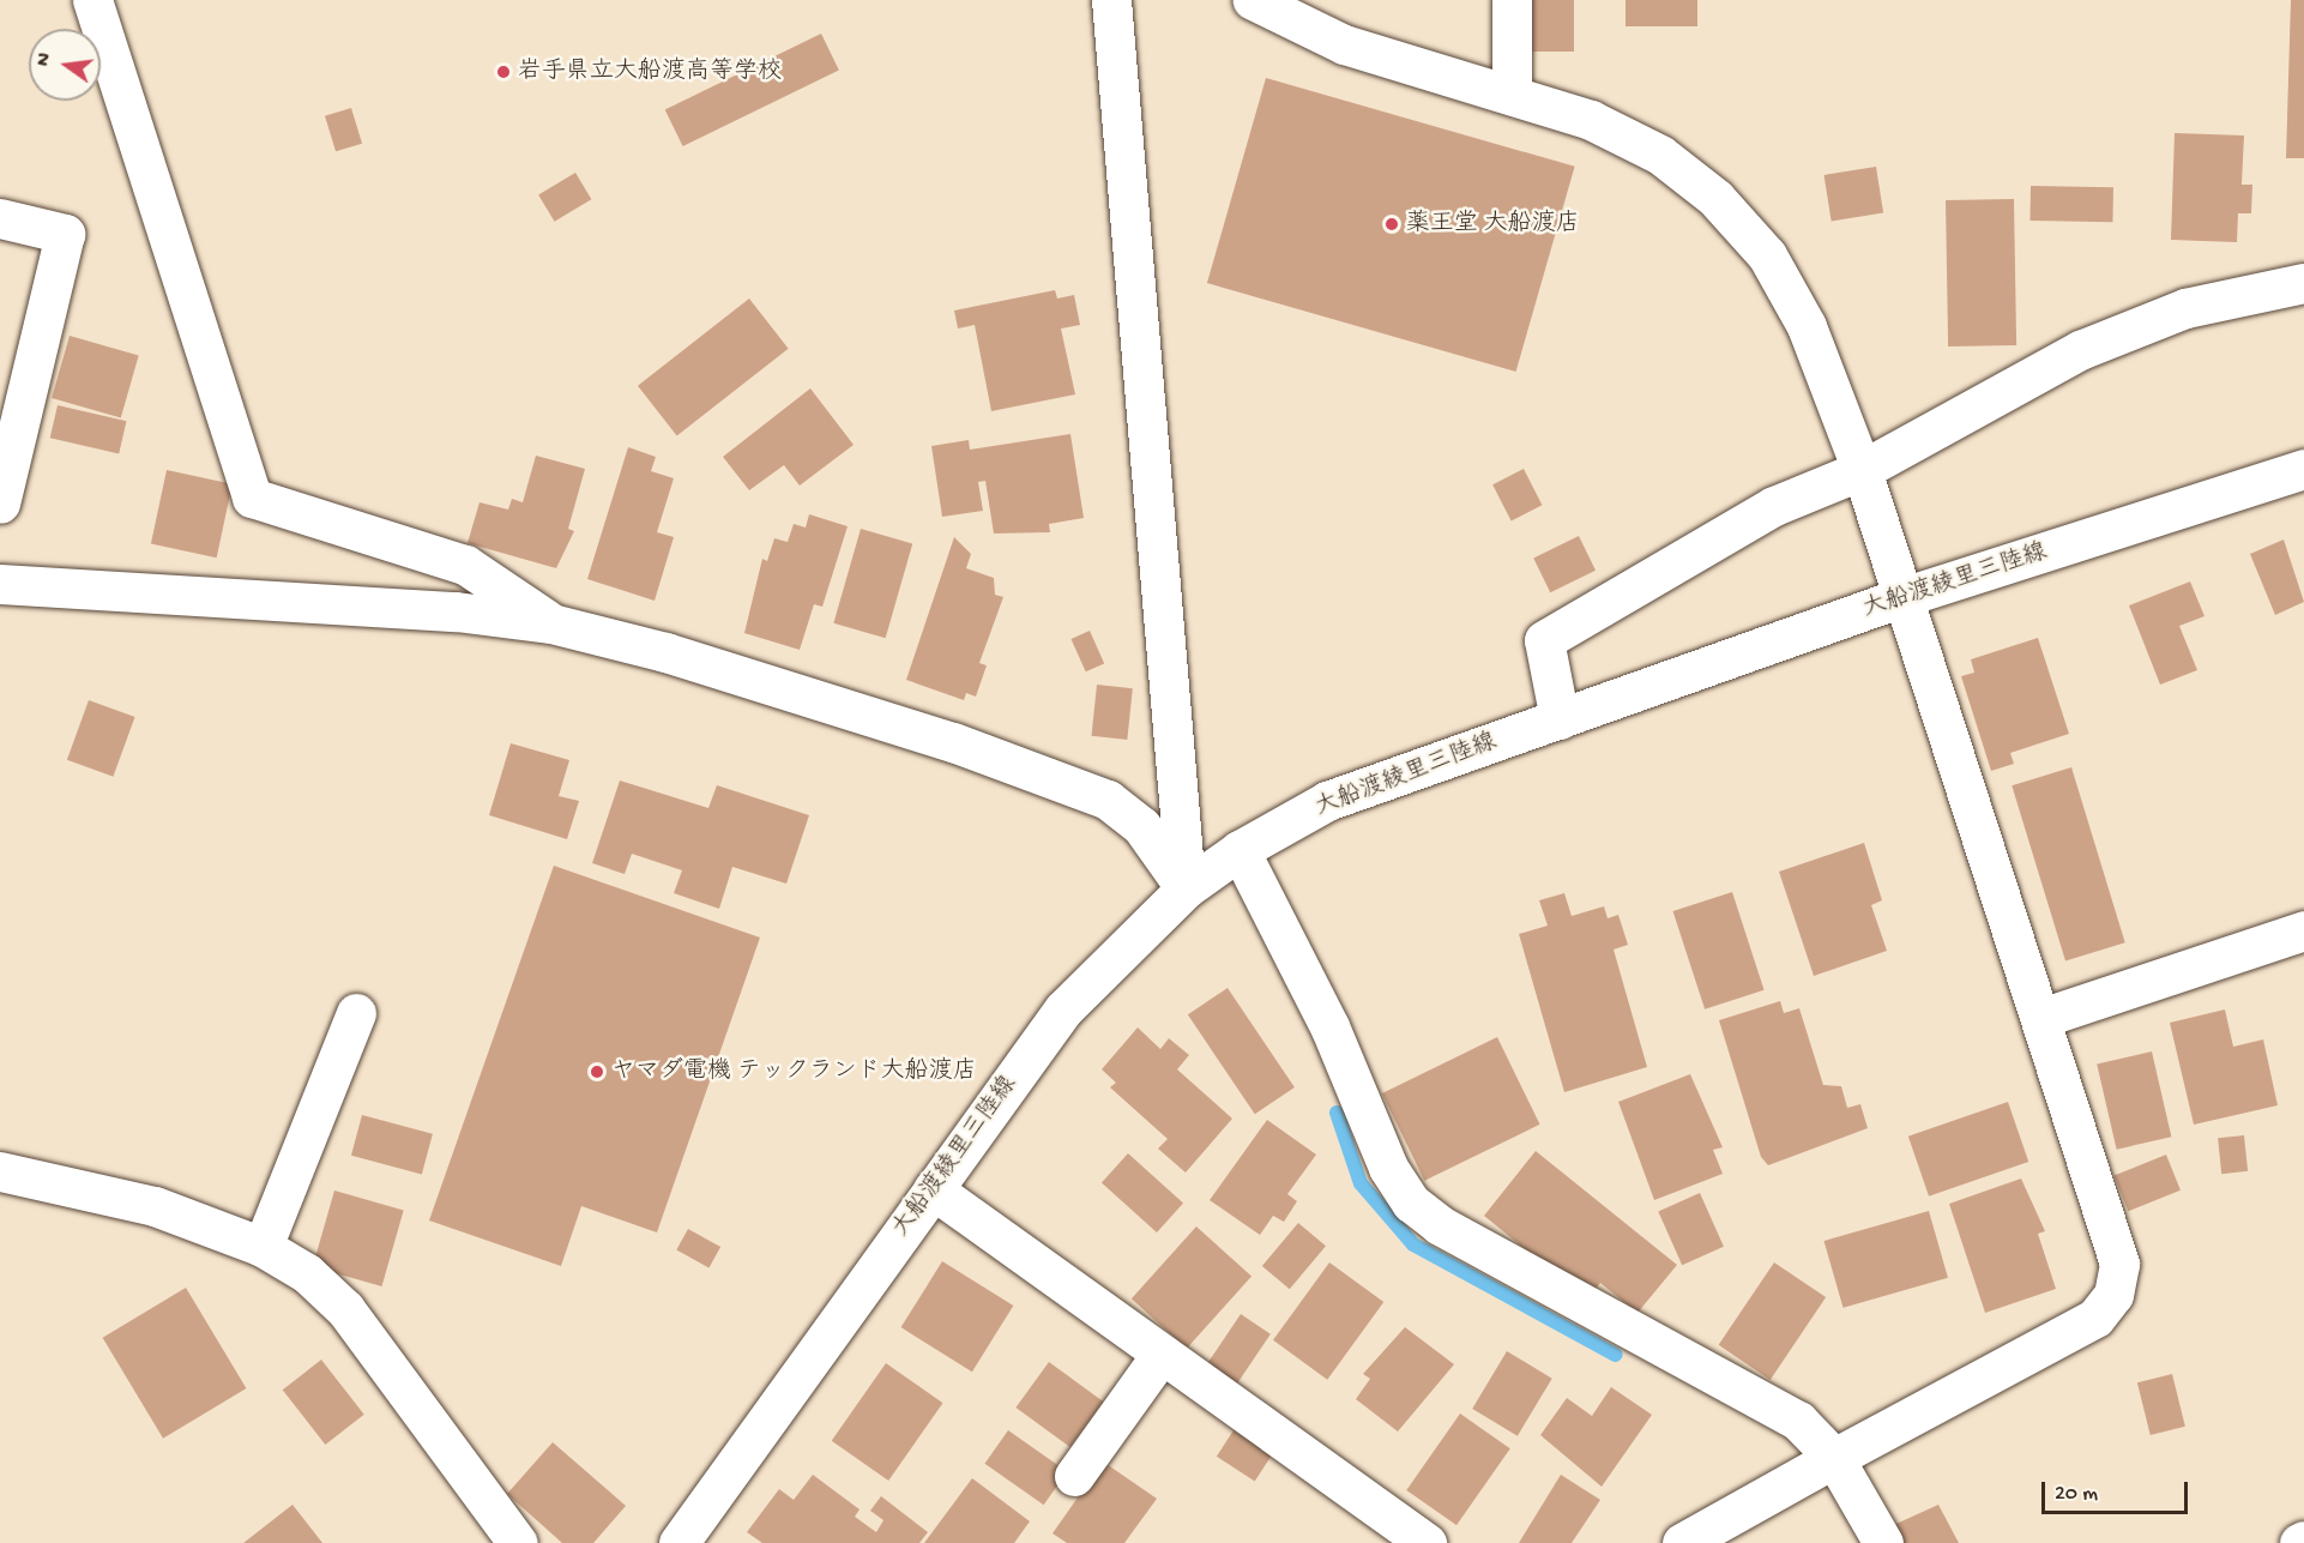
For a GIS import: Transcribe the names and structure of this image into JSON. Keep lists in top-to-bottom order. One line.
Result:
{"streets":{"street":["大船渡綾里三陸線"]},"places":["岩手県立大船渡高等学校","薬王堂 大船渡店","ヤマダ電機 テックランド大船渡店"],"scale_bar":"20 m","north":"left"}
